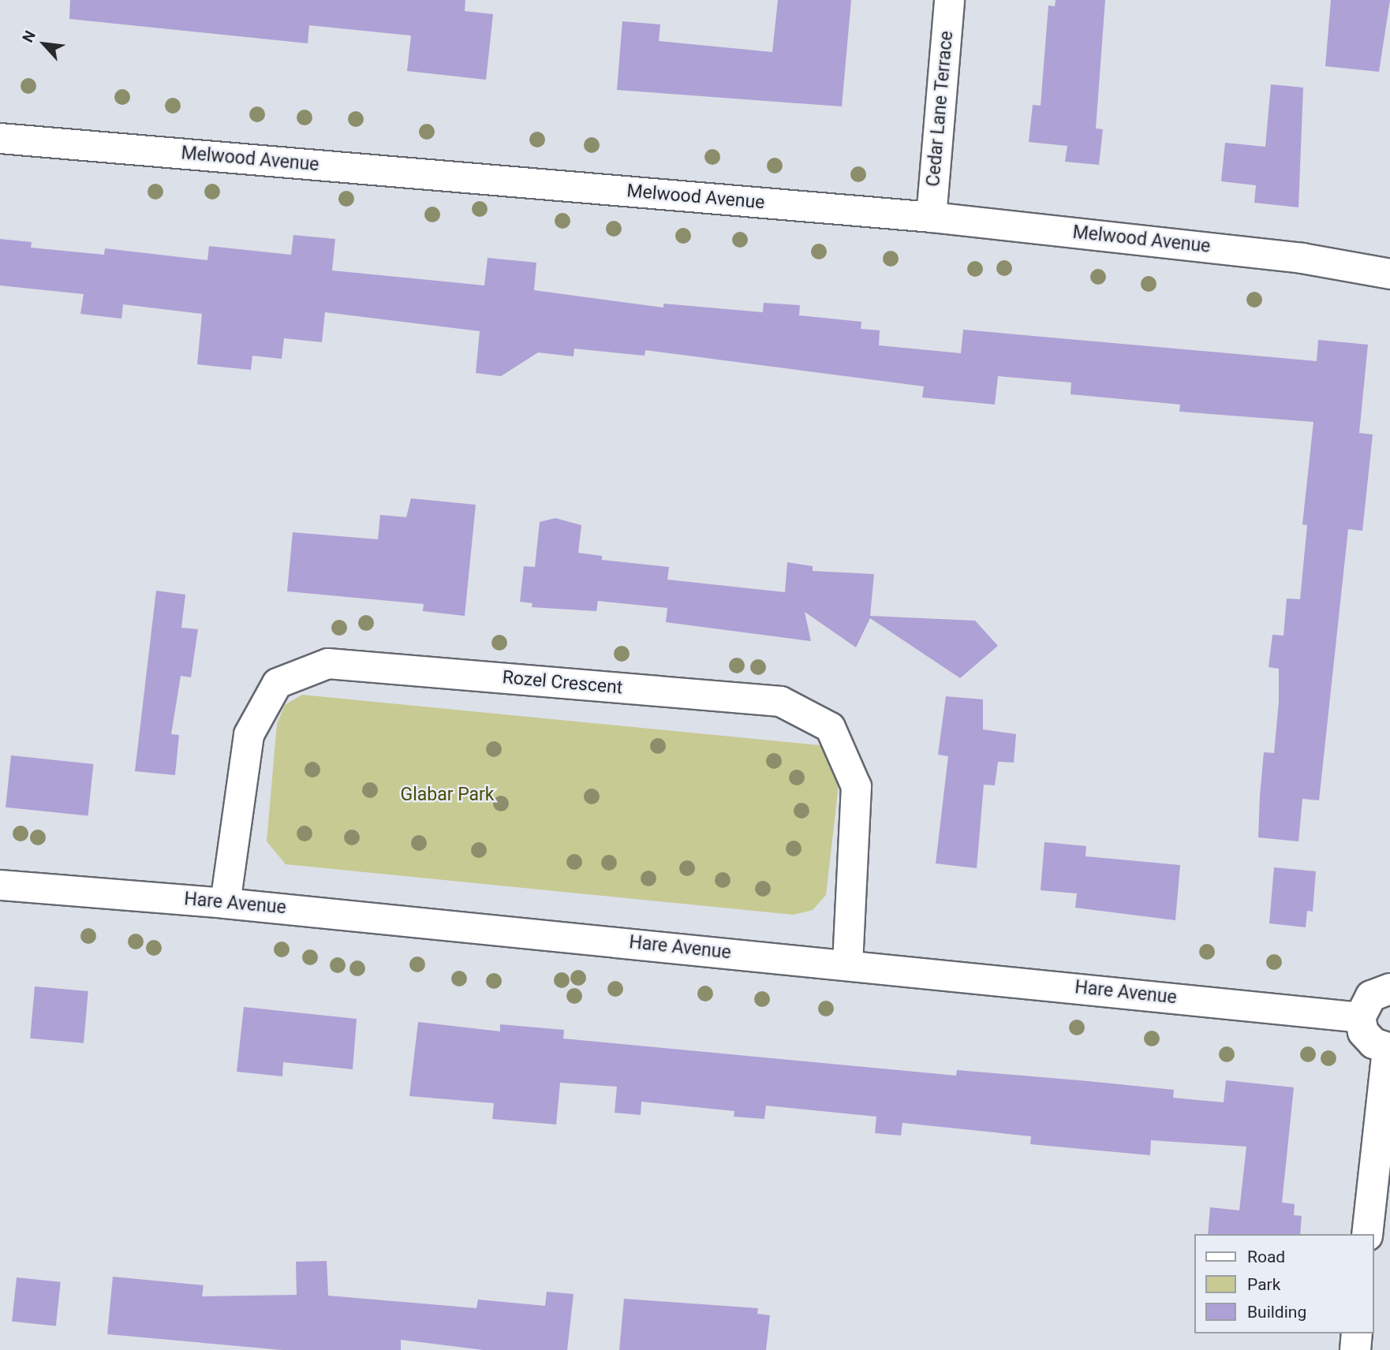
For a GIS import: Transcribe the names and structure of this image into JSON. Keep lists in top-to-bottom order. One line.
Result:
{"streets":{"street":["Cedar Lane Terrace","Melwood Avenue","Rozel Crescent","Hare Avenue"]},"crossings":[["Cedar Lane Terrace","Melwood Avenue"],["Rozel Crescent","Hare Avenue"]],"parks":["Glabar Park"],"legend":["Road","Park","Building"],"north":"top left"}
